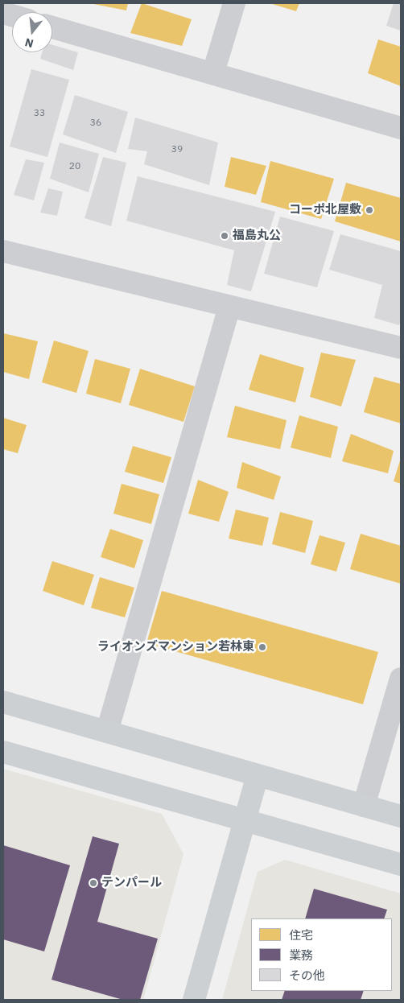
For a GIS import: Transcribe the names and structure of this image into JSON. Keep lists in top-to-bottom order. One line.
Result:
{"places":["コーポ北屋敷","福島丸公","ライオンズマンション若林東","テンパール"],"house_numbers":["33","36","39","20"],"legend":["住宅","業務","その他"],"north":"bottom"}
